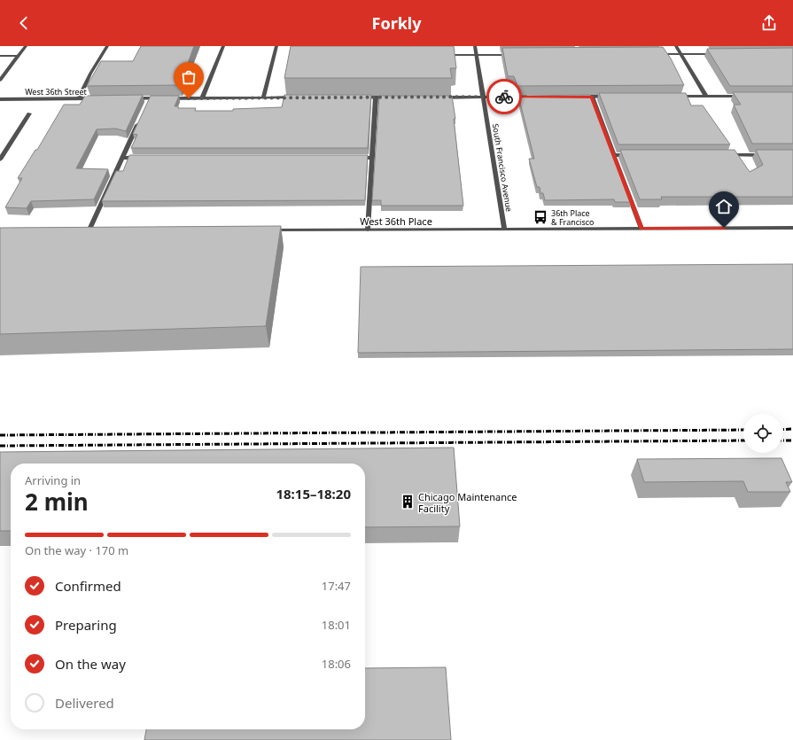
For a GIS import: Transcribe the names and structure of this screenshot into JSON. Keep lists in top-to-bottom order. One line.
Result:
{"streets":{"street":["West 36th Street","South Francisco Avenue","West 36th Place"]},"crossings":[["South Francisco Avenue","West 36th Place"]],"places":{"bus stop":["36th Place & Francisco"],"building":["Chicago Maintenance Facility"]},"page":{"header":"Forkly","heading":["2 min","Arriving in","18:15–18:20"],"bar":"On the way · 170 m","list":[["Confirmed","17:47"],["Preparing","18:01"],["On the way","18:06"],"Delivered"]}}
